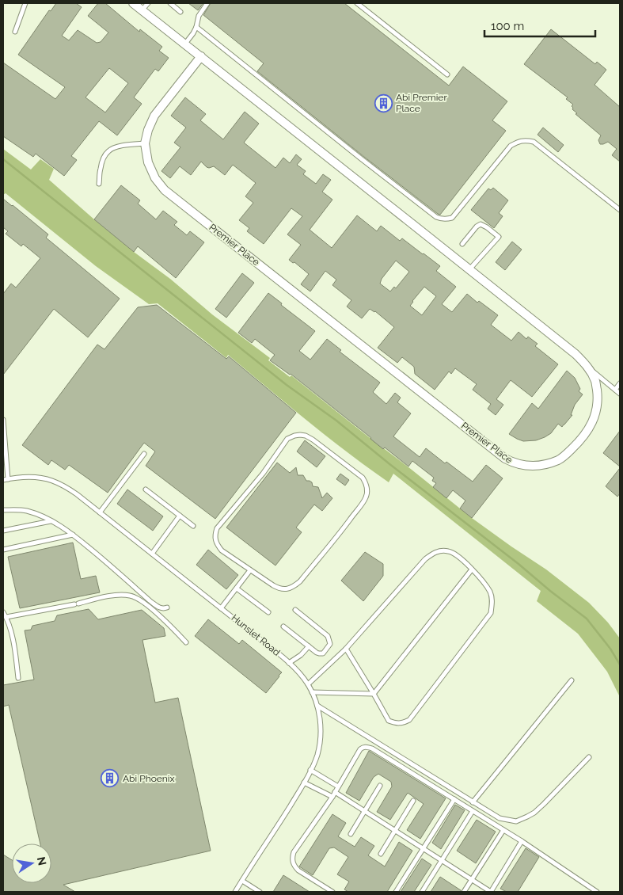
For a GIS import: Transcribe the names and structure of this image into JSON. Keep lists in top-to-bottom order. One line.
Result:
{"streets":{"street":["Premier Place"],"lane":["Hunslet Road"]},"places":{"building":["Abi Premier Place","Abi Phoenix"]},"scale_bar":"100 m","north":"right"}
